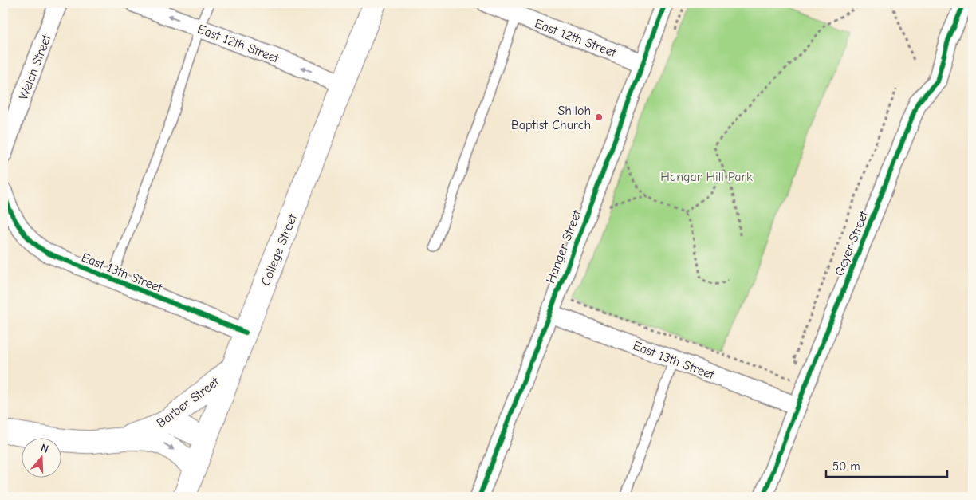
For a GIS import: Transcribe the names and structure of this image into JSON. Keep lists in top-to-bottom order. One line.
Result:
{"streets":{"main road":["College Street","Barber Street"],"street":["East 12th Street","Welch Street","Geyer Street","Hanger Street","East 13th Street"]},"crossings":[["East 12th Street","Hanger Street"],["East 12th Street","College Street"],["Geyer Street","East 13th Street"],["Hanger Street","East 13th Street"],["College Street","East 13th Street"],["College Street","Barber Street"]],"one_way":["East 12th Street"],"parks":["Hangar Hill Park"],"places":["Shiloh Baptist Church"],"scale_bar":"50 m","north":"top"}
